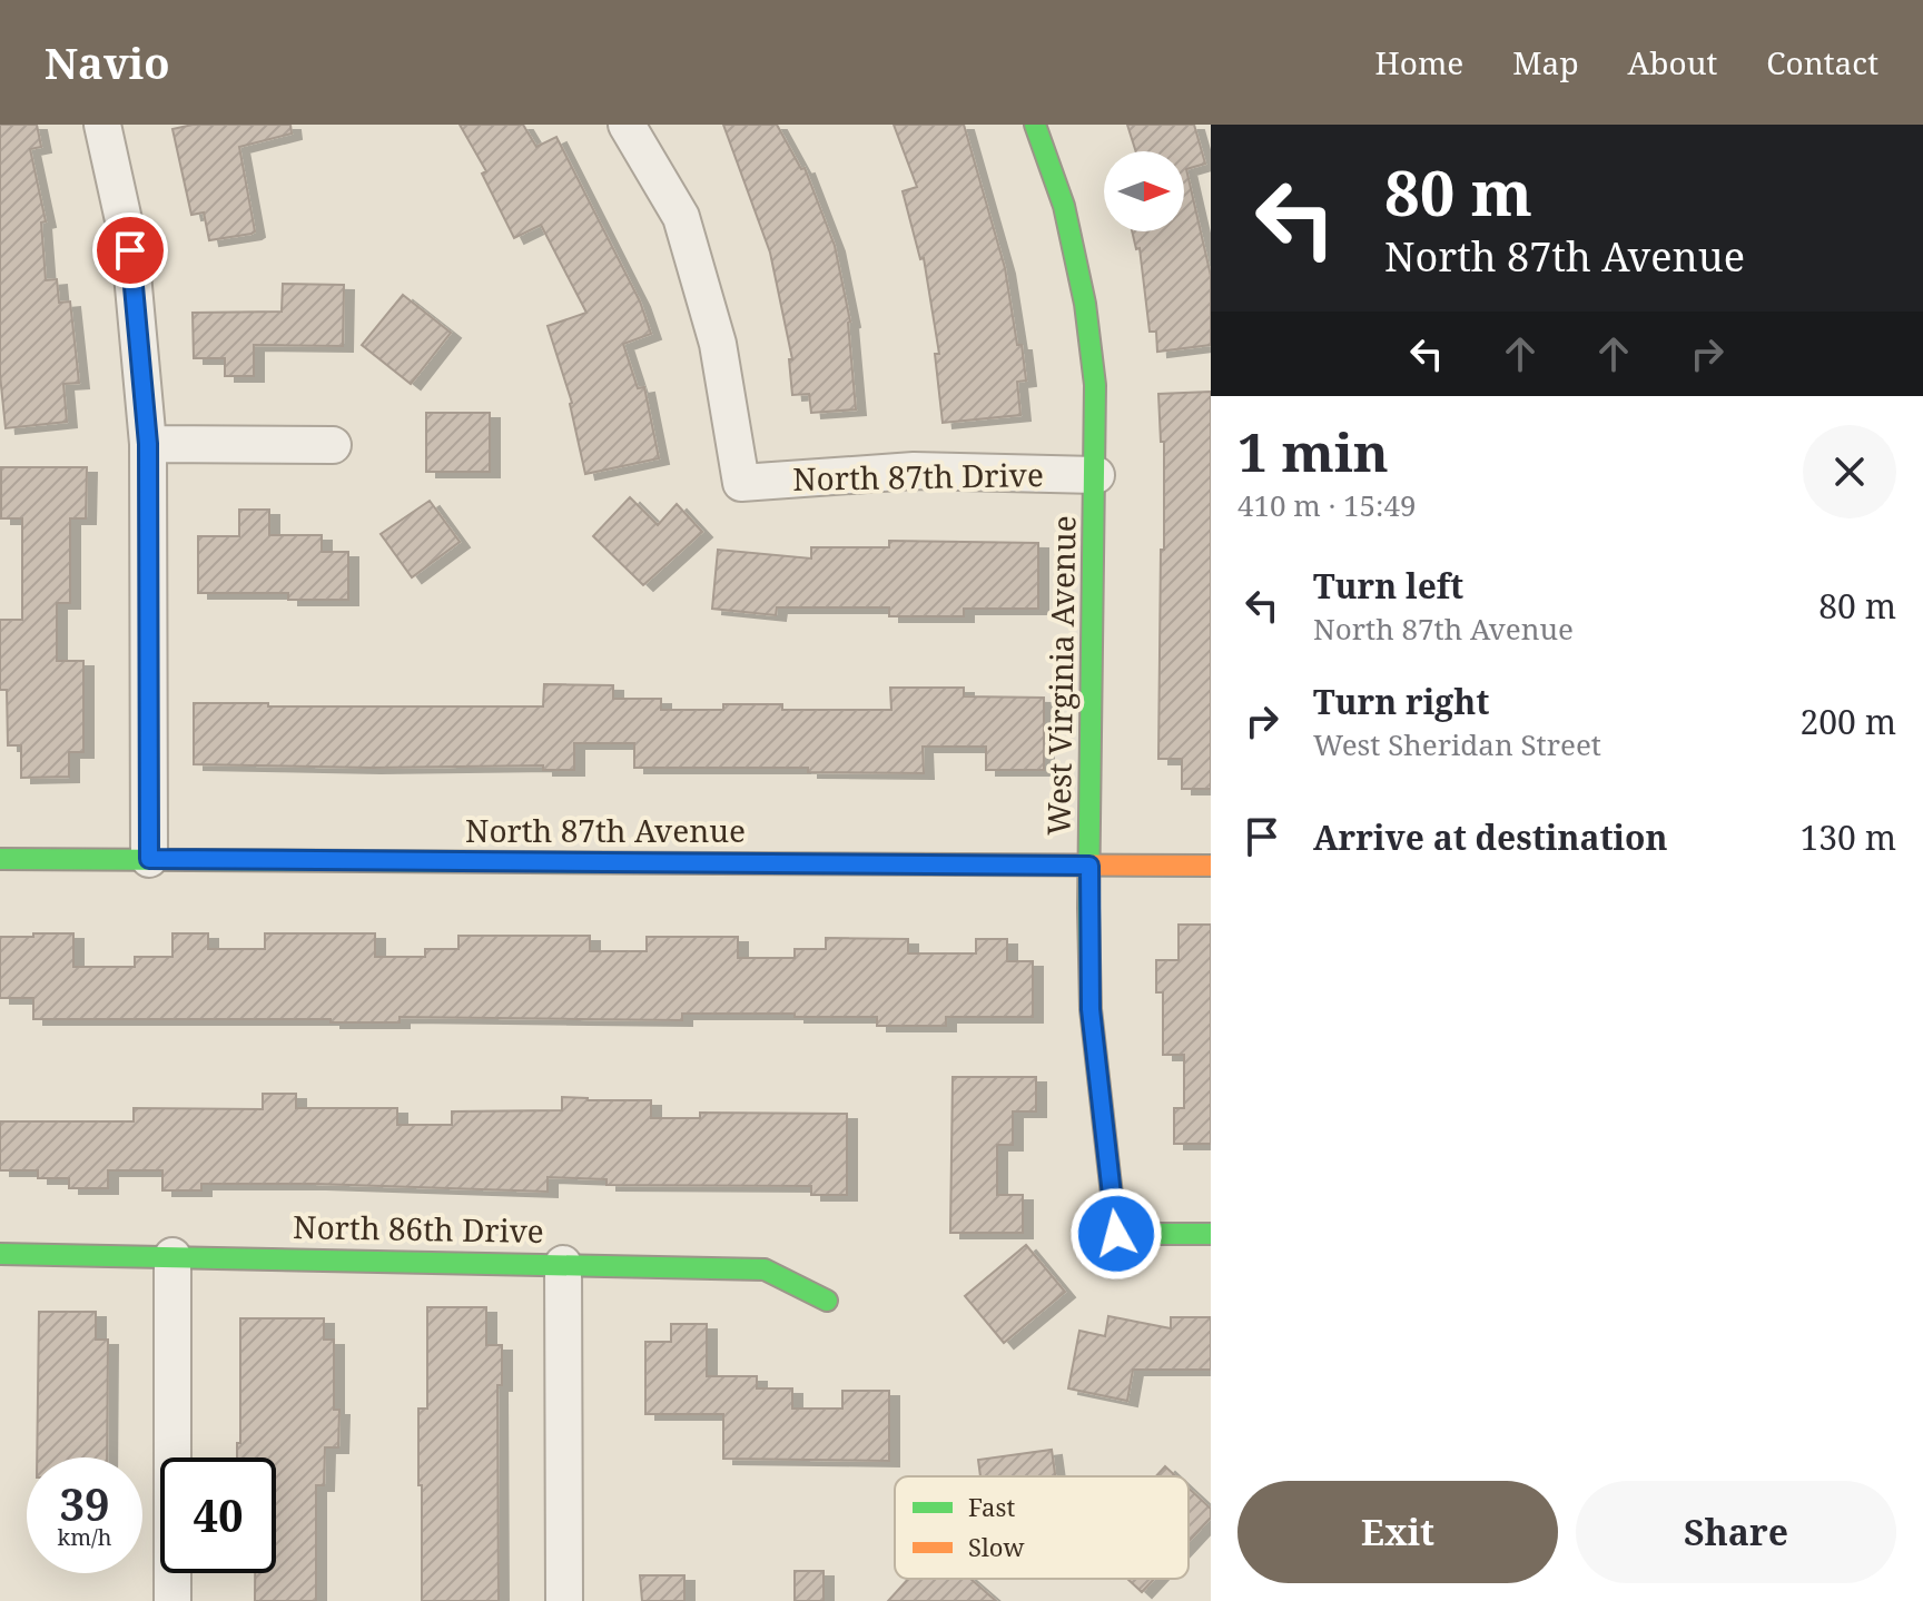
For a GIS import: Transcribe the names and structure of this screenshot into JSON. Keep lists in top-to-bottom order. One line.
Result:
{"streets":{"street":["North 87th Drive","West Virginia Avenue","North 87th Avenue","North 86th Drive"]},"crossings":[["North 87th Drive","West Virginia Avenue"],["West Virginia Avenue","North 87th Avenue"]],"legend":["Fast","Slow"],"north":"right","page":{"header":"Navio","nav":["Home","Map","About","Contact"],"turn":["80 m","North 87th Avenue"],"heading":["1 min","410 m · 15:49"],"list":[{"name":"Turn left","note":"North 87th Avenue","value":"80 m"},{"name":"Turn right","note":"West Sheridan Street","value":"200 m"},{"name":"Arrive at destination","value":"130 m"}],"speed":"39 km/h","limit":"40","buttons":["Exit","Share"]}}
